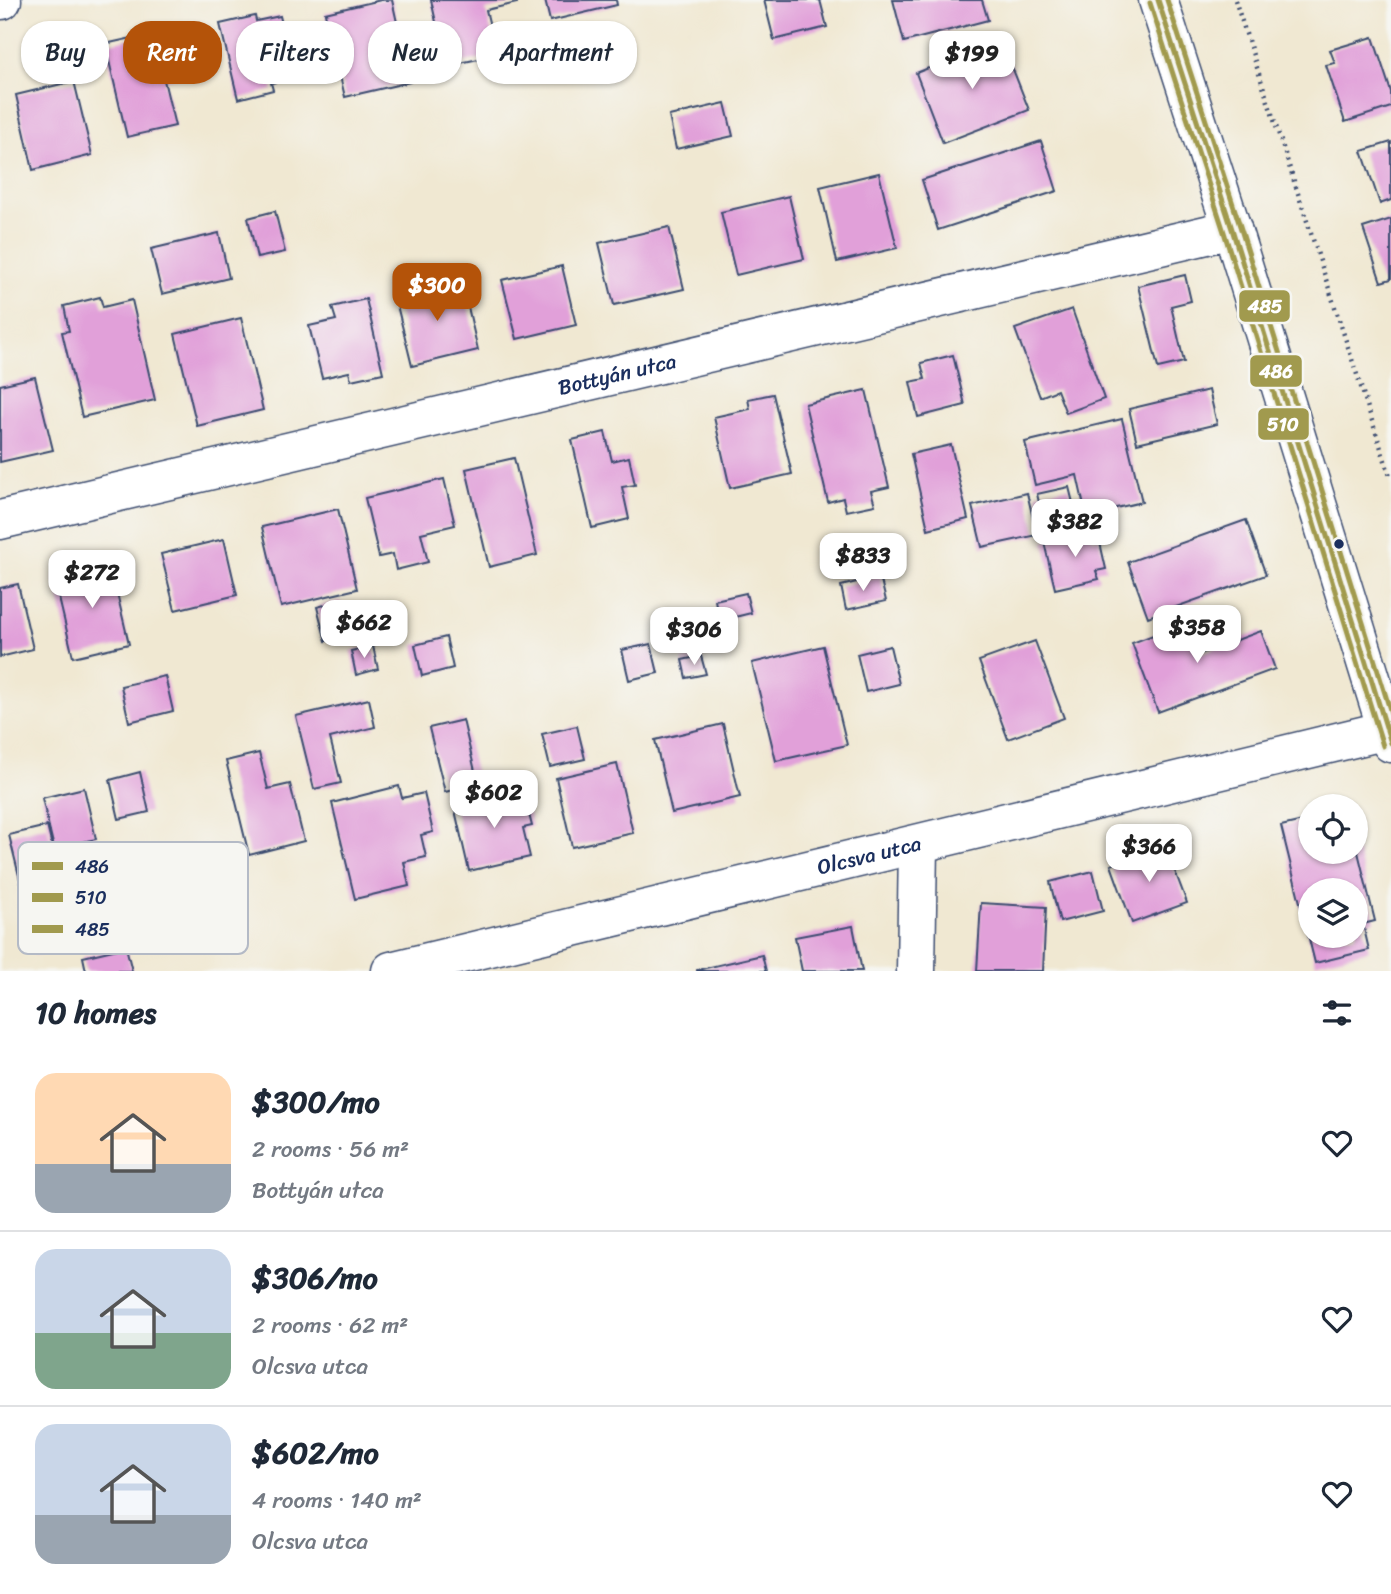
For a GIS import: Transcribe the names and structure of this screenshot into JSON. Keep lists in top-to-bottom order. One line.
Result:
{"streets":{"street":["Bottyán utca","Olcsva utca"]},"lines":["transit line 486","transit line 485","transit line 510"],"legend":["486","510","485"],"page":{"chip":["Buy","Rent","Filters","New","Apartment"],"price":["$199","$300","$382","$833","$272","$662","$358","$306","$602","$366"],"heading":"10 homes","list":[{"name":"$300/mo","note":"2 rooms · 56 m² · Bottyán utca"},{"name":"$306/mo","note":"2 rooms · 62 m² · Olcsva utca"},{"name":"$602/mo","note":"4 rooms · 140 m² · Olcsva utca"}]}}
